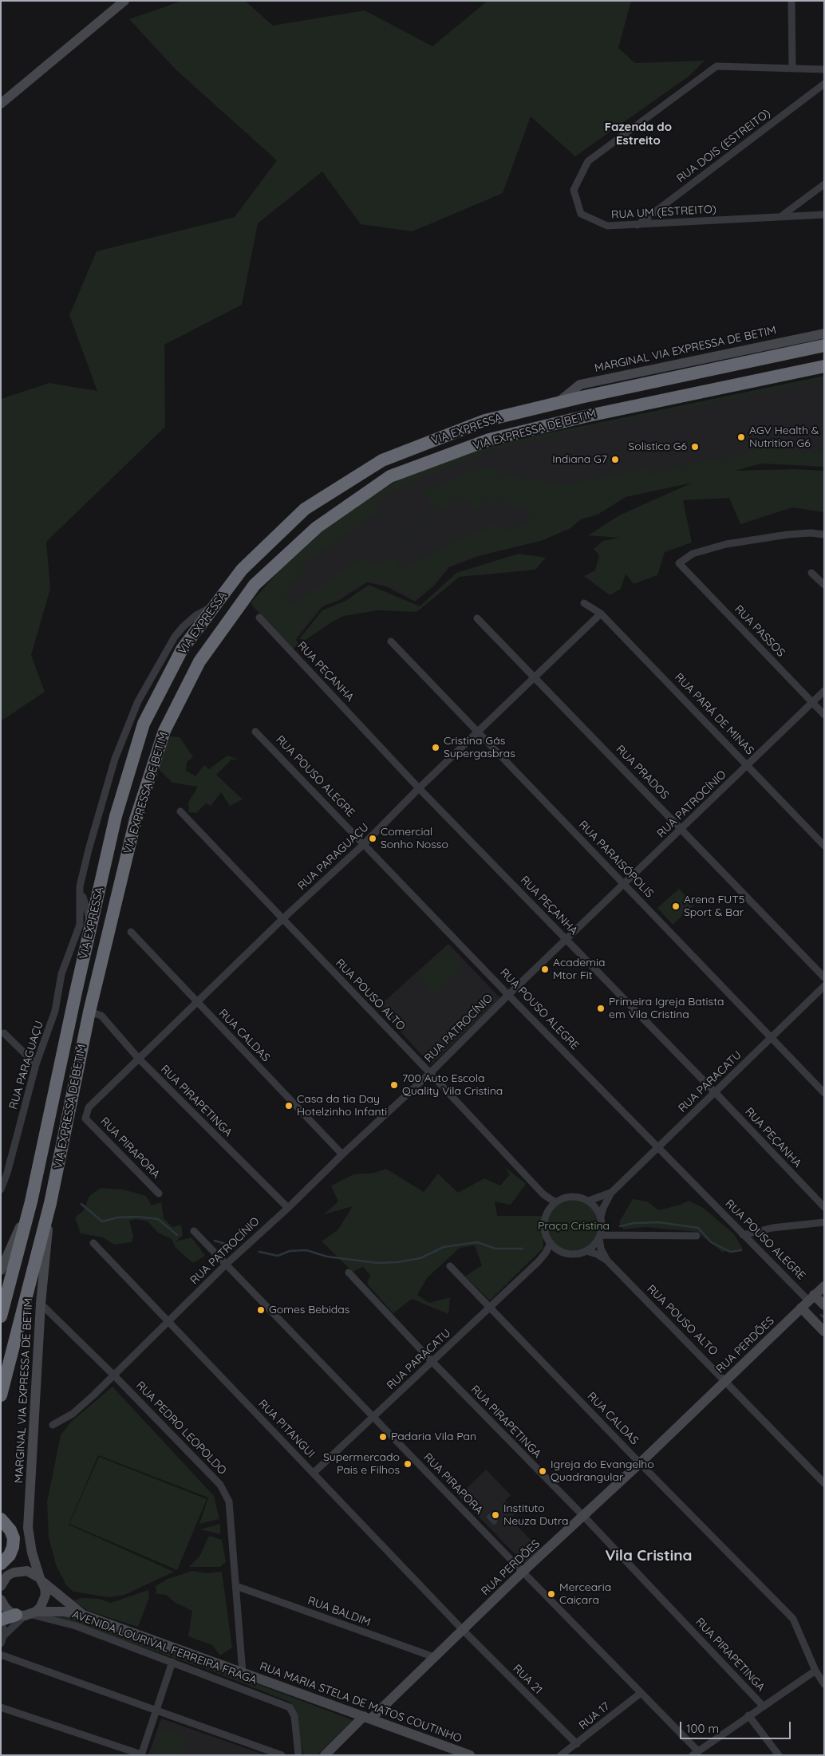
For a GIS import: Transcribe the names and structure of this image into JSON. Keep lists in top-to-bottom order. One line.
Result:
{"streets":{"highway":["VIA EXPRESSA","VIA EXPRESSA DE BETIM"],"street":["RUA DOIS (ESTREITO)","RUA UM (ESTREITO)","MARGINAL VIA EXPRESSA DE BETIM","RUA PASSOS","RUA PEÇANHA","RUA PARÁ DE MINAS","RUA PRADOS","RUA POUSO ALEGRE","RUA PATROCÍNIO","RUA PARAGUAÇU","RUA PARAISÓPOLIS","RUA POUSO ALTO","RUA CALDAS","RUA PARACATU","RUA PIRAPETINGA","RUA PIRAPORA","RUA PERDÕES","RUA PEDRO LEOPOLDO","RUA PITANGUI","RUA BALDIM","AVENIDA LOURIVAL FERREIRA FRAGA","RUA 21","RUA MARIA STELA DE MATOS COUTINHO","RUA 17"]},"crossings":[["RUA DOIS (ESTREITO)","RUA UM (ESTREITO)"],["MARGINAL VIA EXPRESSA DE BETIM","VIA EXPRESSA"],["MARGINAL VIA EXPRESSA DE BETIM","VIA EXPRESSA DE BETIM"],["MARGINAL VIA EXPRESSA DE BETIM","RUA PEDRO LEOPOLDO"],["MARGINAL VIA EXPRESSA DE BETIM","AVENIDA LOURIVAL FERREIRA FRAGA"],["VIA EXPRESSA","RUA PARAGUAÇU"],["VIA EXPRESSA DE BETIM","RUA PIRAPETINGA"],["RUA PASSOS","RUA PATROCÍNIO"],["RUA PEÇANHA","RUA PATROCÍNIO"],["RUA PEÇANHA","RUA PARAGUAÇU"],["RUA PEÇANHA","RUA PARACATU"],["RUA PARÁ DE MINAS","RUA PATROCÍNIO"],["RUA PARÁ DE MINAS","RUA PARAGUAÇU"],["RUA PRADOS","RUA PATROCÍNIO"],["RUA PRADOS","RUA PARAGUAÇU"],["RUA POUSO ALEGRE","RUA PATROCÍNIO"],["RUA POUSO ALEGRE","RUA PARAGUAÇU"],["RUA POUSO ALEGRE","RUA PARACATU"],["RUA POUSO ALEGRE","RUA PERDÕES"],["RUA PATROCÍNIO","RUA PARAISÓPOLIS"],["RUA PATROCÍNIO","RUA POUSO ALTO"],["RUA PATROCÍNIO","RUA CALDAS"],["RUA PATROCÍNIO","RUA PIRAPETINGA"],["RUA PATROCÍNIO","RUA PIRAPORA"],["RUA PATROCÍNIO","RUA PEDRO LEOPOLDO"],["RUA PATROCÍNIO","RUA PITANGUI"],["RUA PARAGUAÇU","RUA PARAISÓPOLIS"],["RUA PARAGUAÇU","RUA POUSO ALTO"],["RUA PARAGUAÇU","RUA CALDAS"],["RUA PARAGUAÇU","RUA PIRAPETINGA"],["RUA PARAGUAÇU","RUA PIRAPORA"],["RUA PARAISÓPOLIS","RUA PARACATU"],["RUA POUSO ALTO","RUA PARACATU"],["RUA POUSO ALTO","RUA PERDÕES"],["RUA CALDAS","RUA PARACATU"],["RUA CALDAS","RUA PERDÕES"],["RUA PARACATU","RUA PIRAPETINGA"],["RUA PARACATU","RUA PIRAPORA"],["RUA PARACATU","RUA PITANGUI"],["RUA PIRAPETINGA","RUA PERDÕES"],["RUA PIRAPORA","RUA PERDÕES"],["RUA PIRAPORA","RUA 17"],["RUA PERDÕES","RUA PITANGUI"],["RUA PERDÕES","RUA BALDIM"],["RUA PERDÕES","RUA 21"],["RUA PERDÕES","RUA MARIA STELA DE MATOS COUTINHO"],["RUA PEDRO LEOPOLDO","RUA BALDIM"],["RUA PEDRO LEOPOLDO","AVENIDA LOURIVAL FERREIRA FRAGA"],["RUA PEDRO LEOPOLDO","RUA MARIA STELA DE MATOS COUTINHO"],["RUA PITANGUI","RUA 21"],["AVENIDA LOURIVAL FERREIRA FRAGA","RUA MARIA STELA DE MATOS COUTINHO"],["RUA 21","RUA 17"]],"districts":["Fazenda do Estreito","Vila Cristina"],"parks":["Praça Cristina"],"places":["AGV Health & Nutrition G6","Solistica G6","Indiana G7","Cristina Gás Supergasbras","Comercial Sonho Nosso","Arena FUT5 Sport & Bar","Academia Mtor Fit","Primeira Igreja Batista em Vila Cristina","700 Auto Escola Quality Vila Cristina","Casa da tia Day Hotelzinho Infanti","Gomes Bebidas","Padaria Vila Pan","Supermercado Pais e Filhos","Igreja do Evangelho Quadrangular","Instituto Neuza Dutra","Mercearia Caiçara"],"scale_bar":"100 m"}
